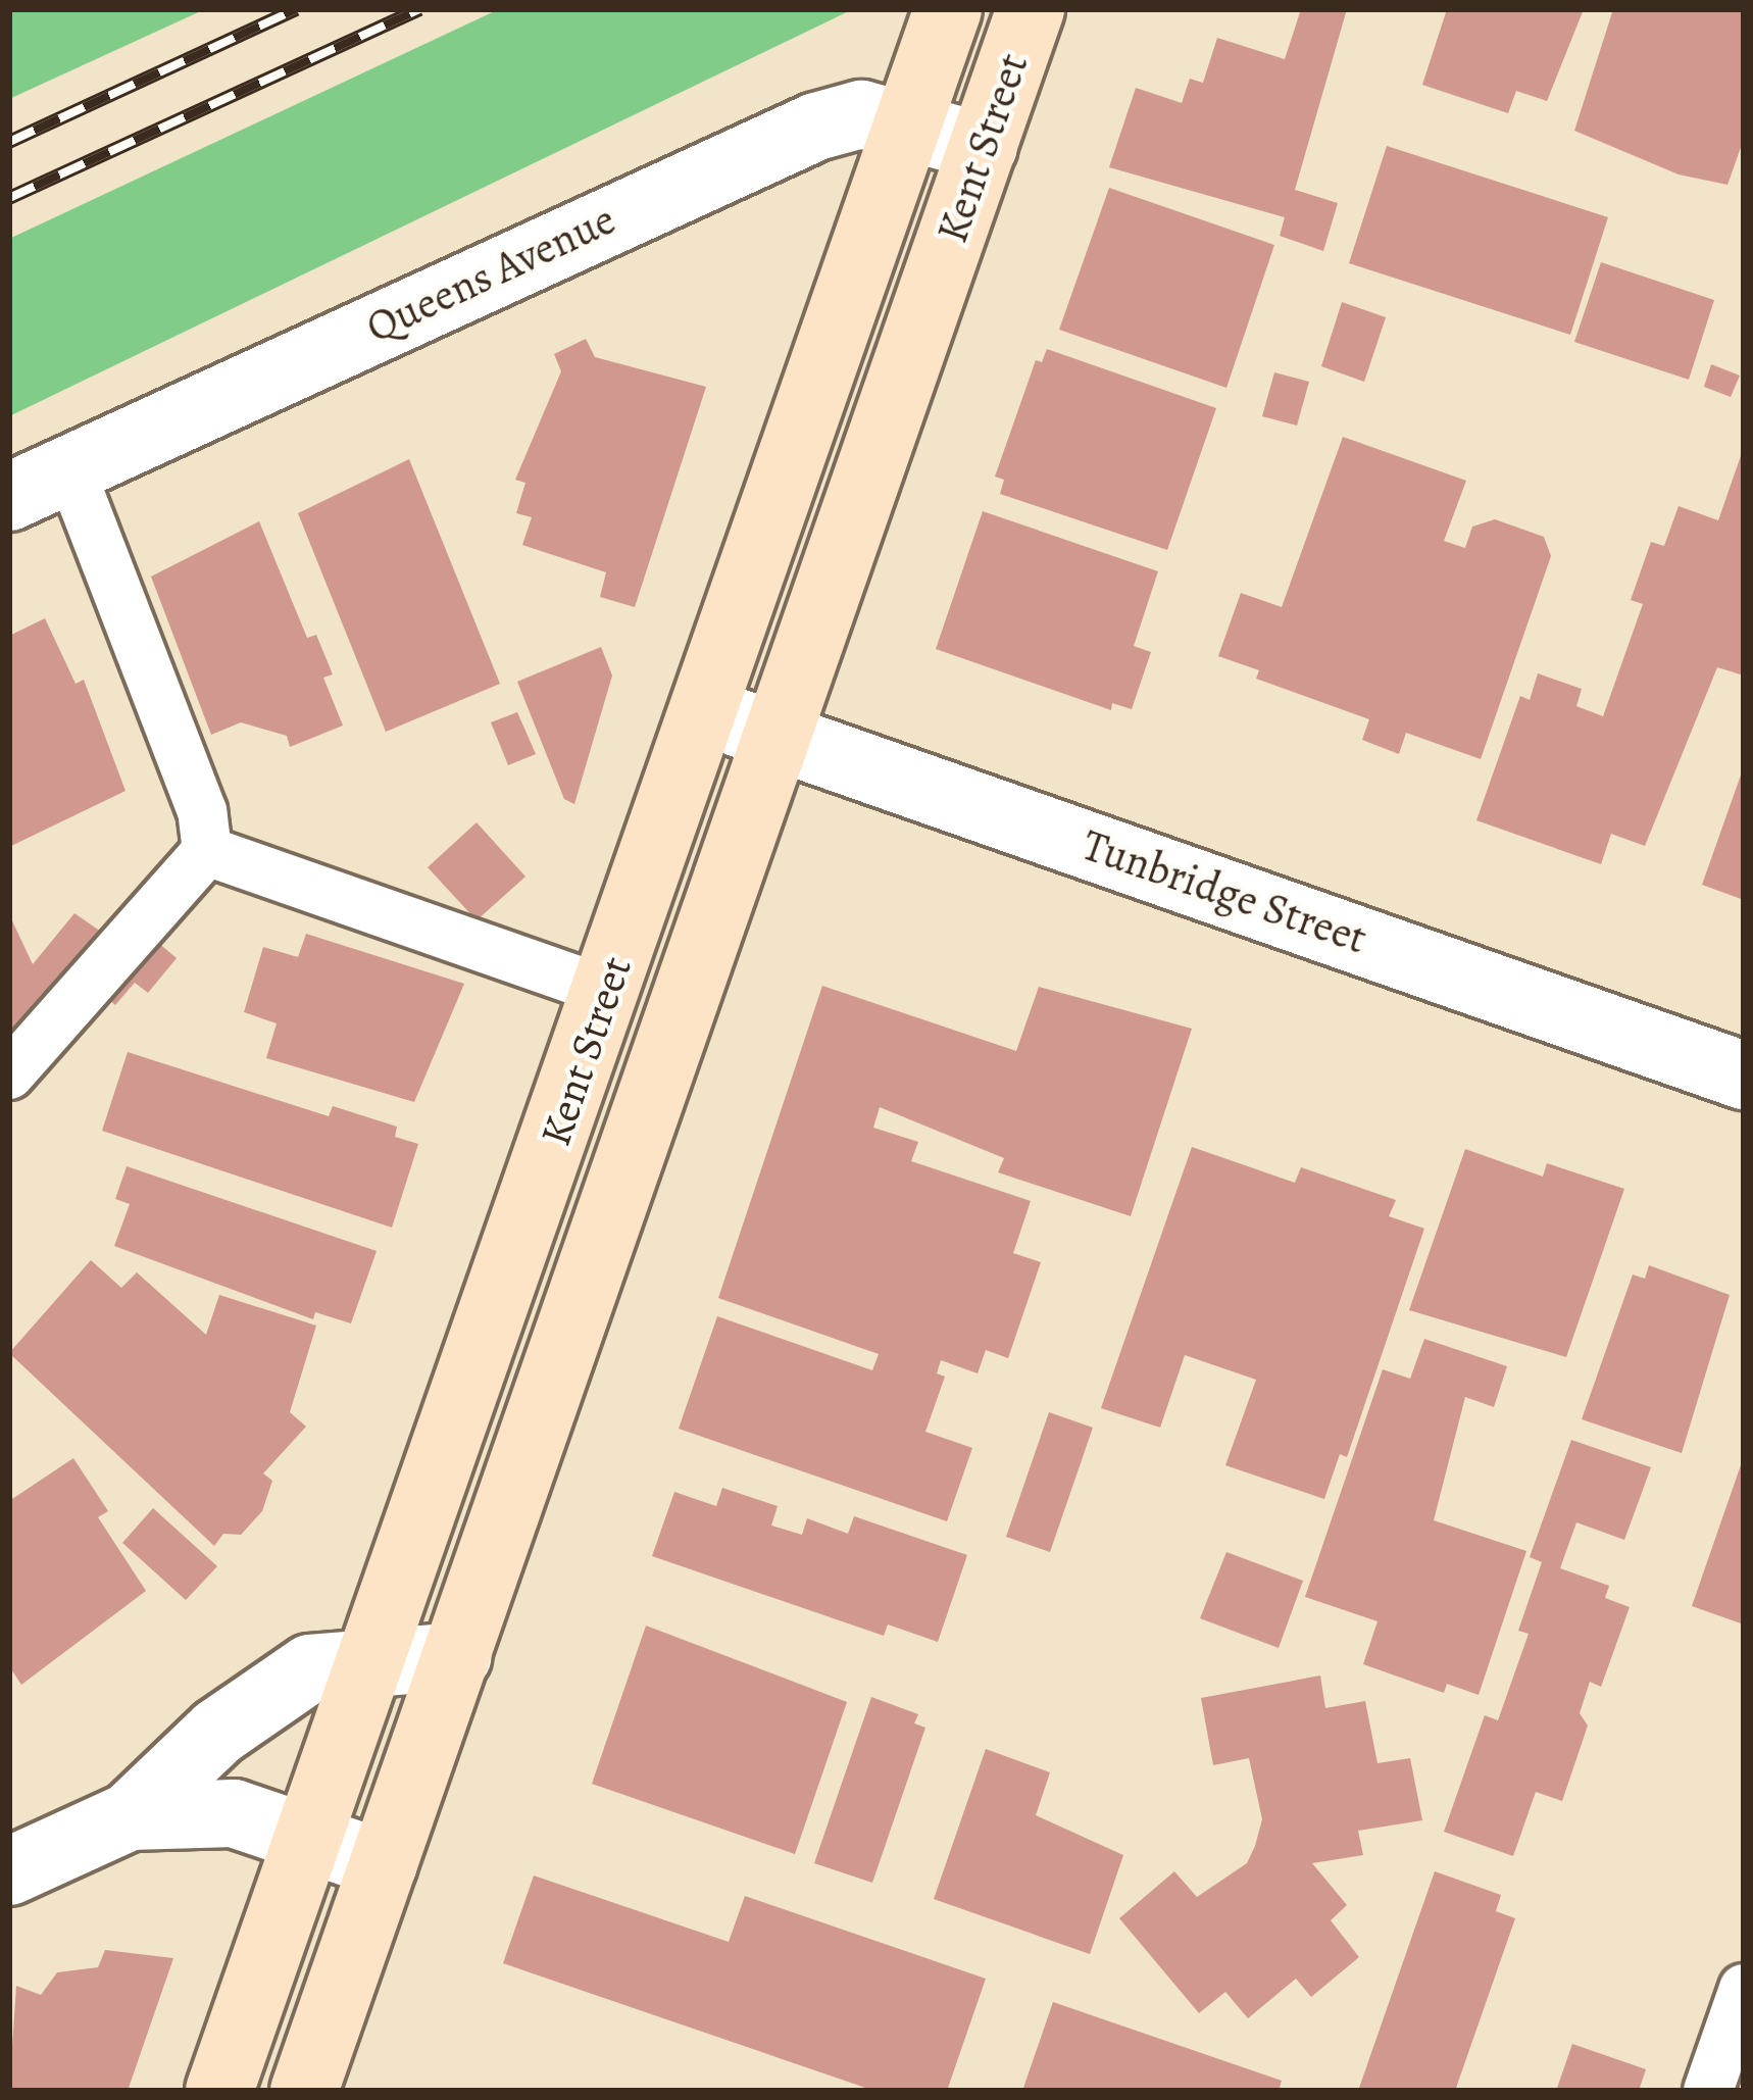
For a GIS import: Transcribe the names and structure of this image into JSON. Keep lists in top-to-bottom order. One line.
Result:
{"streets":{"street":["Kent Street","Queens Avenue","Tunbridge Street"]},"crossings":[["Kent Street","Queens Avenue"],["Kent Street","Tunbridge Street"]]}
